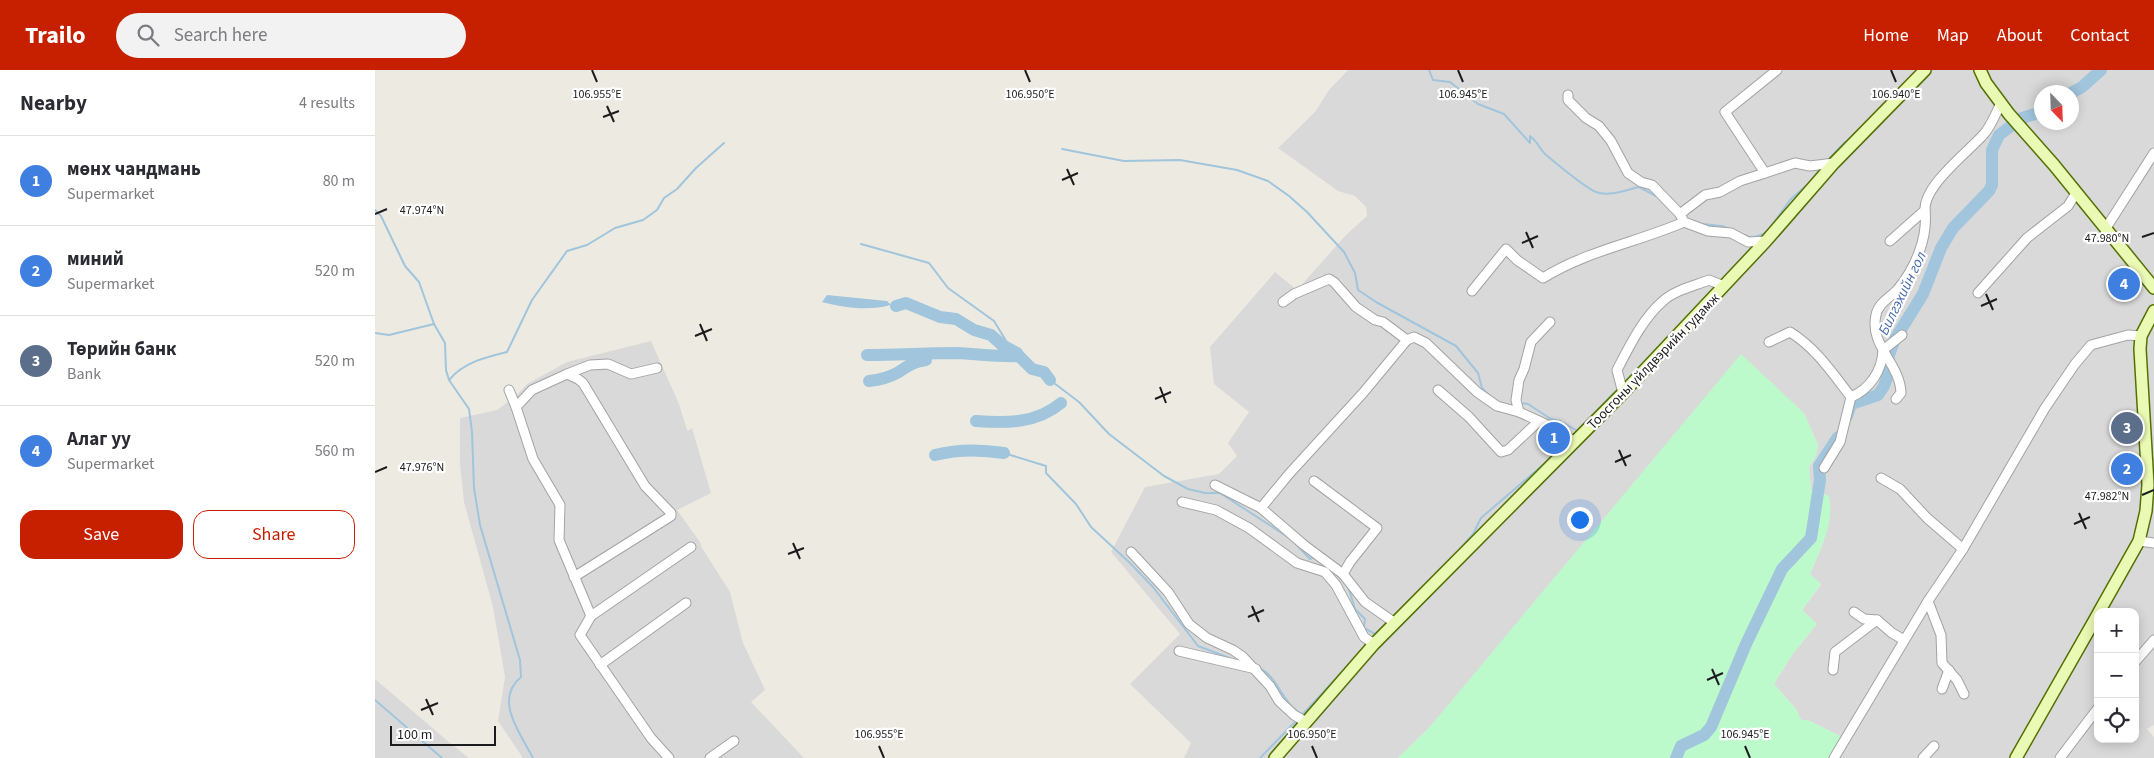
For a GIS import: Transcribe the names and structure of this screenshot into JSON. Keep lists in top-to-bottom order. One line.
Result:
{"streets":{"main road":["Тоосгоны үйлдвэрийн гудамж"]},"water":["Билгэхийн гол"],"scale_bar":"100 m","north":"bottom right","page":{"header":"Trailo","search":"Search here","nav":["Home","Map","About","Contact"],"heading":["Nearby","4 results"],"list":[{"mark":"1","name":"мөнх чандмань","note":"Supermarket","value":"80 m"},{"mark":"2","name":"миний","note":"Supermarket","value":"520 m"},{"mark":"3","name":"Төрийн банк","note":"Bank","value":"520 m"},{"mark":"4","name":"Алаг уу","note":"Supermarket","value":"560 m"}],"pins":["4","3","1","2"],"buttons":["Save","Share"],"map_buttons":["+","−"],"scale":"100 m"},"coordinates":["106.955°E","106.950°E","106.945°E","106.940°E","47.974°N","47.980°N","47.976°N","47.982°N"]}
